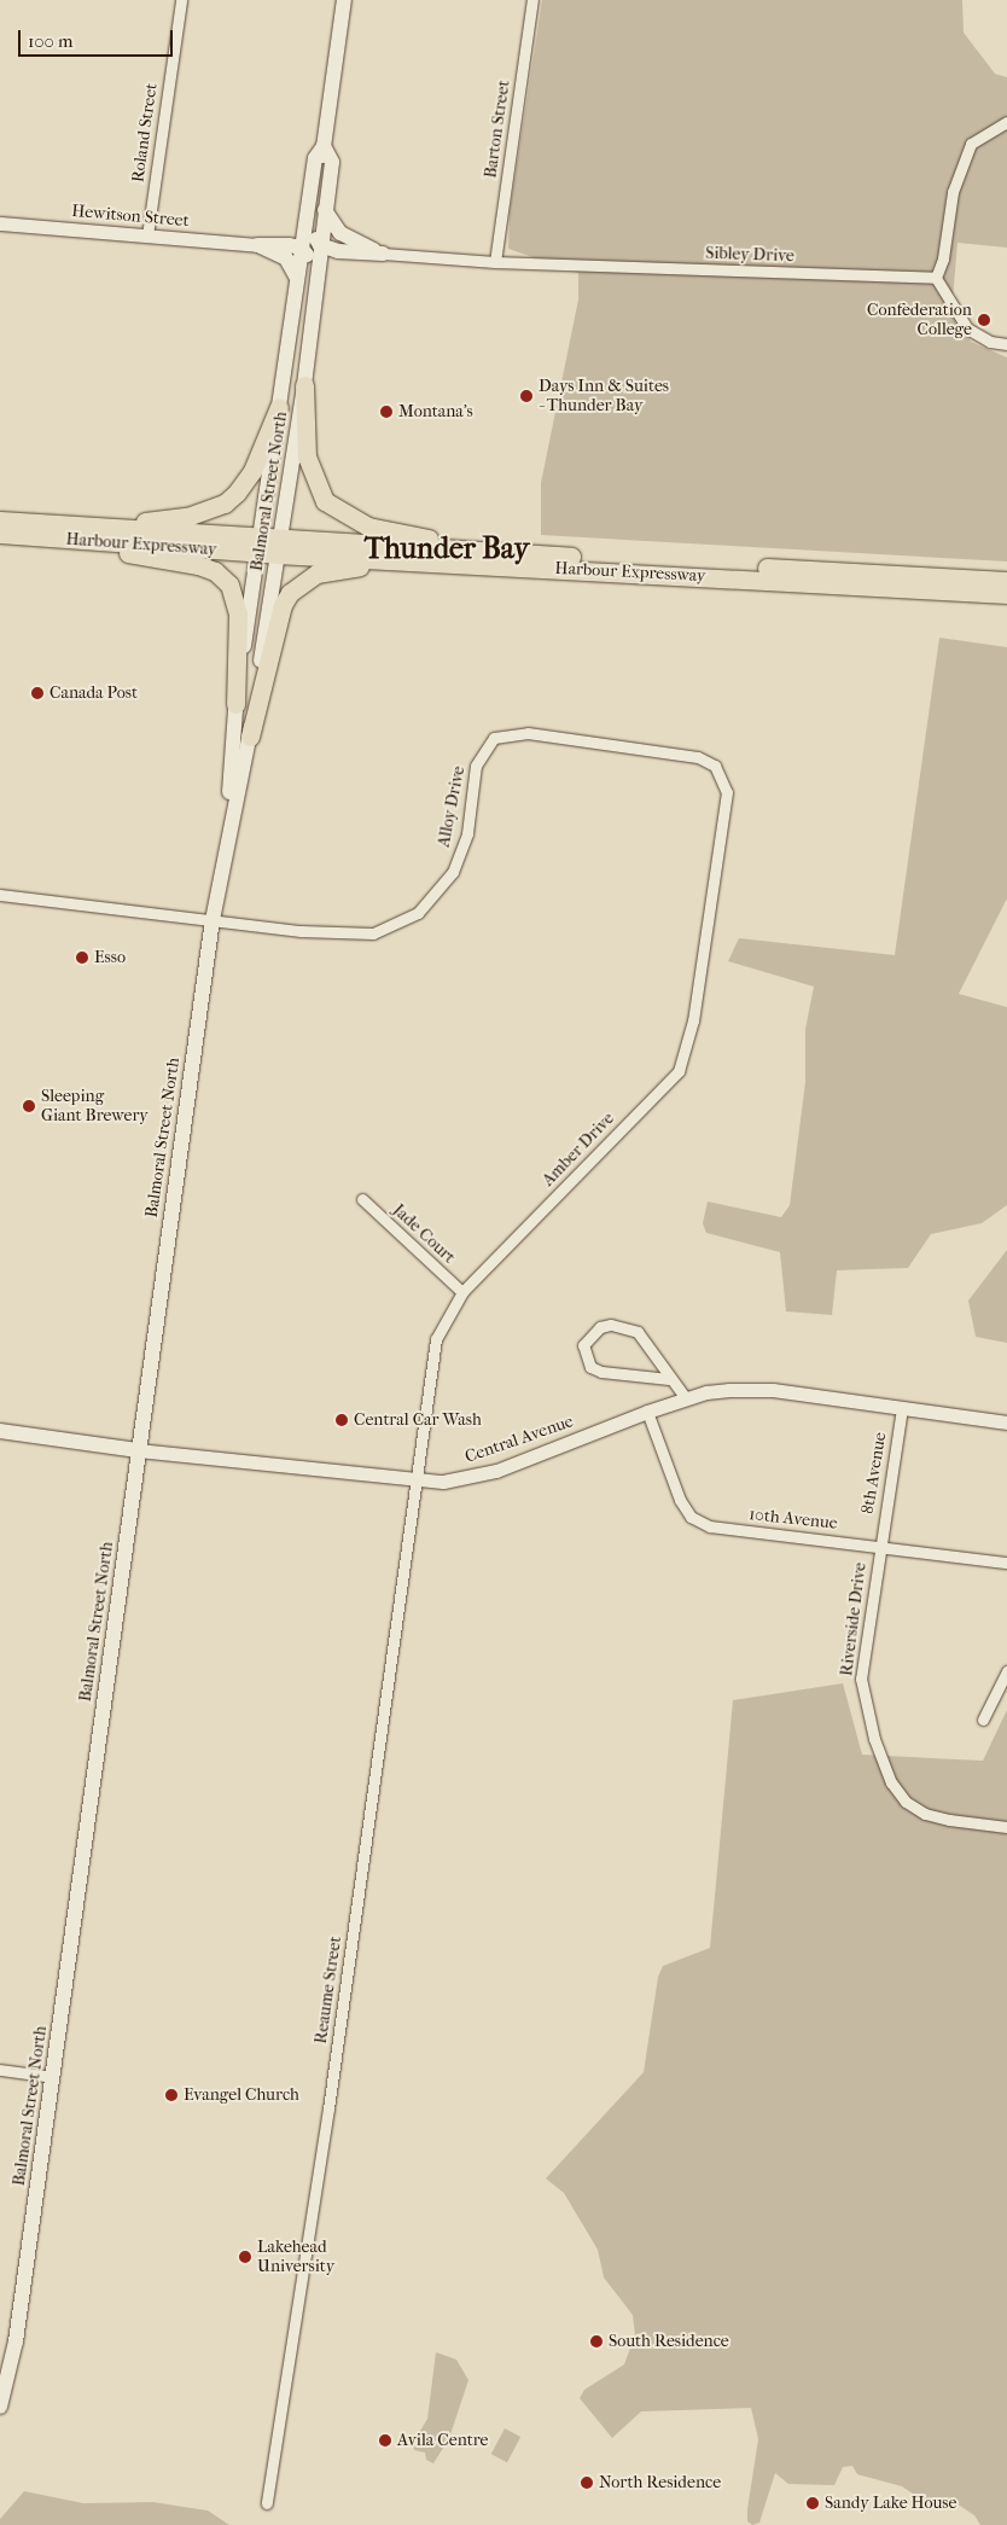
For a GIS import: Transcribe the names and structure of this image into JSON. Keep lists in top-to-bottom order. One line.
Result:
{"streets":{"main road":["Balmoral Street North","Harbour Expressway","Central Avenue"],"street":["Barton Street","Roland Street","Hewitson Street","Sibley Drive","Alloy Drive","Amber Drive","Jade Court","8th Avenue","10th Avenue","Riverside Drive","Reaume Street"]},"crossings":[["Barton Street","Sibley Drive"],["Roland Street","Hewitson Street"],["Balmoral Street North","Harbour Expressway"],["Balmoral Street North","Alloy Drive"],["Balmoral Street North","Central Avenue"],["Alloy Drive","Amber Drive"],["Amber Drive","Jade Court"],["Amber Drive","Central Avenue"],["Amber Drive","Reaume Street"],["Central Avenue","8th Avenue"],["Central Avenue","10th Avenue"],["Central Avenue","Reaume Street"],["8th Avenue","10th Avenue"],["8th Avenue","Riverside Drive"],["10th Avenue","Riverside Drive"]],"districts":["Thunder Bay"],"places":["Confederation College","Days Inn & Suites - Thunder Bay","Montana’s","Canada Post","Esso","Sleeping Giant Brewery","Central Car Wash","Evangel Church","Lakehead University","South Residence","Avila Centre","North Residence","Sandy Lake House"],"scale_bar":"100 m"}
